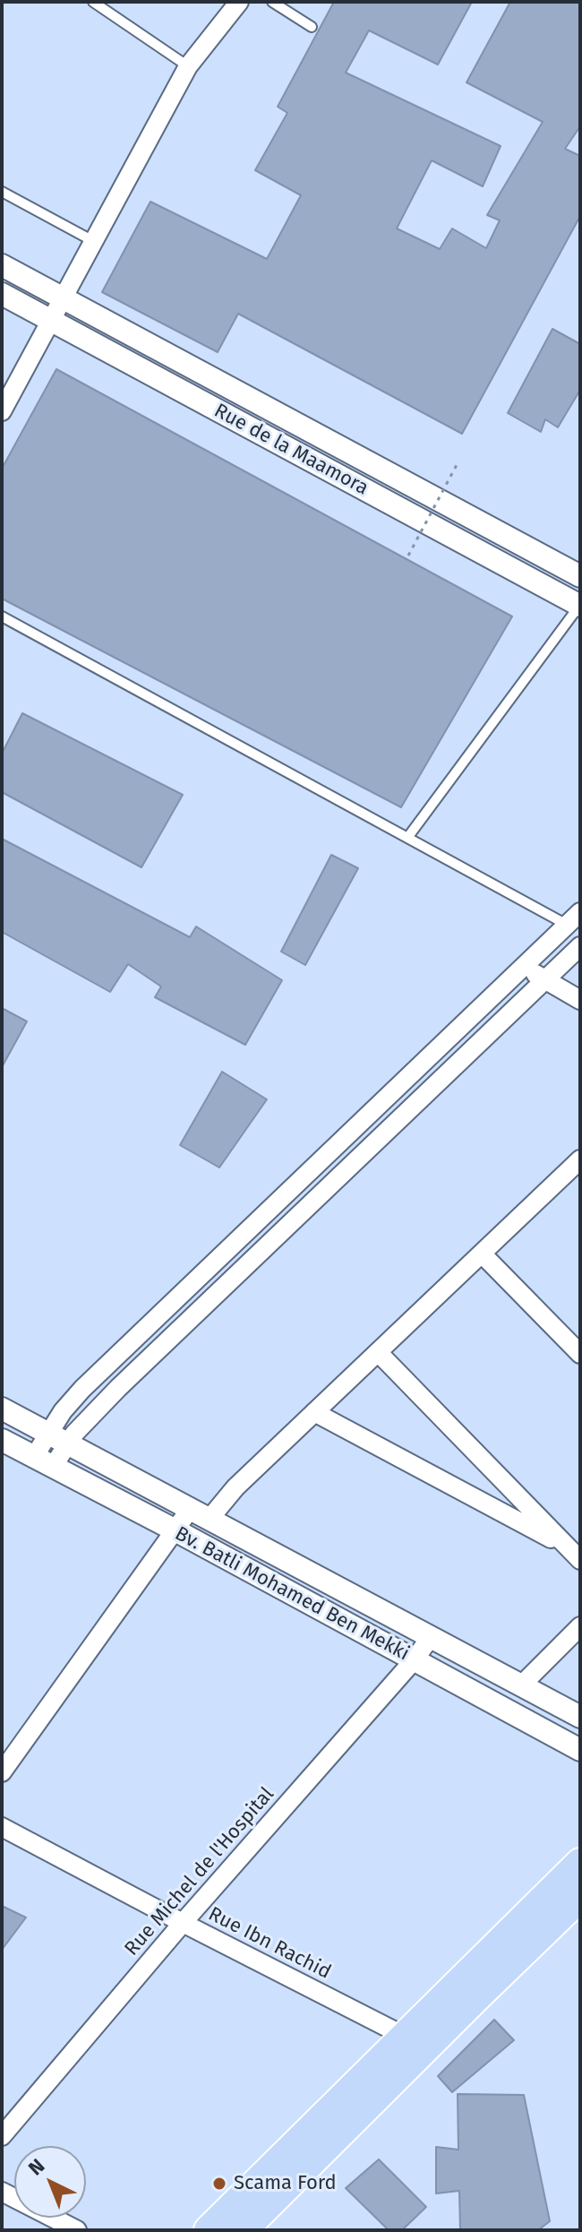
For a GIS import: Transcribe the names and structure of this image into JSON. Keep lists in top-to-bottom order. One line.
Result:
{"streets":{"street":["Rue de la Maamora","Bv. Batli Mohamed Ben Mekki","Rue Michel de l'Hospital","Rue Ibn Rachid"]},"crossings":[["Bv. Batli Mohamed Ben Mekki","Rue Michel de l'Hospital"],["Rue Michel de l'Hospital","Rue Ibn Rachid"]],"places":["Scama Ford"],"north":"top left"}
